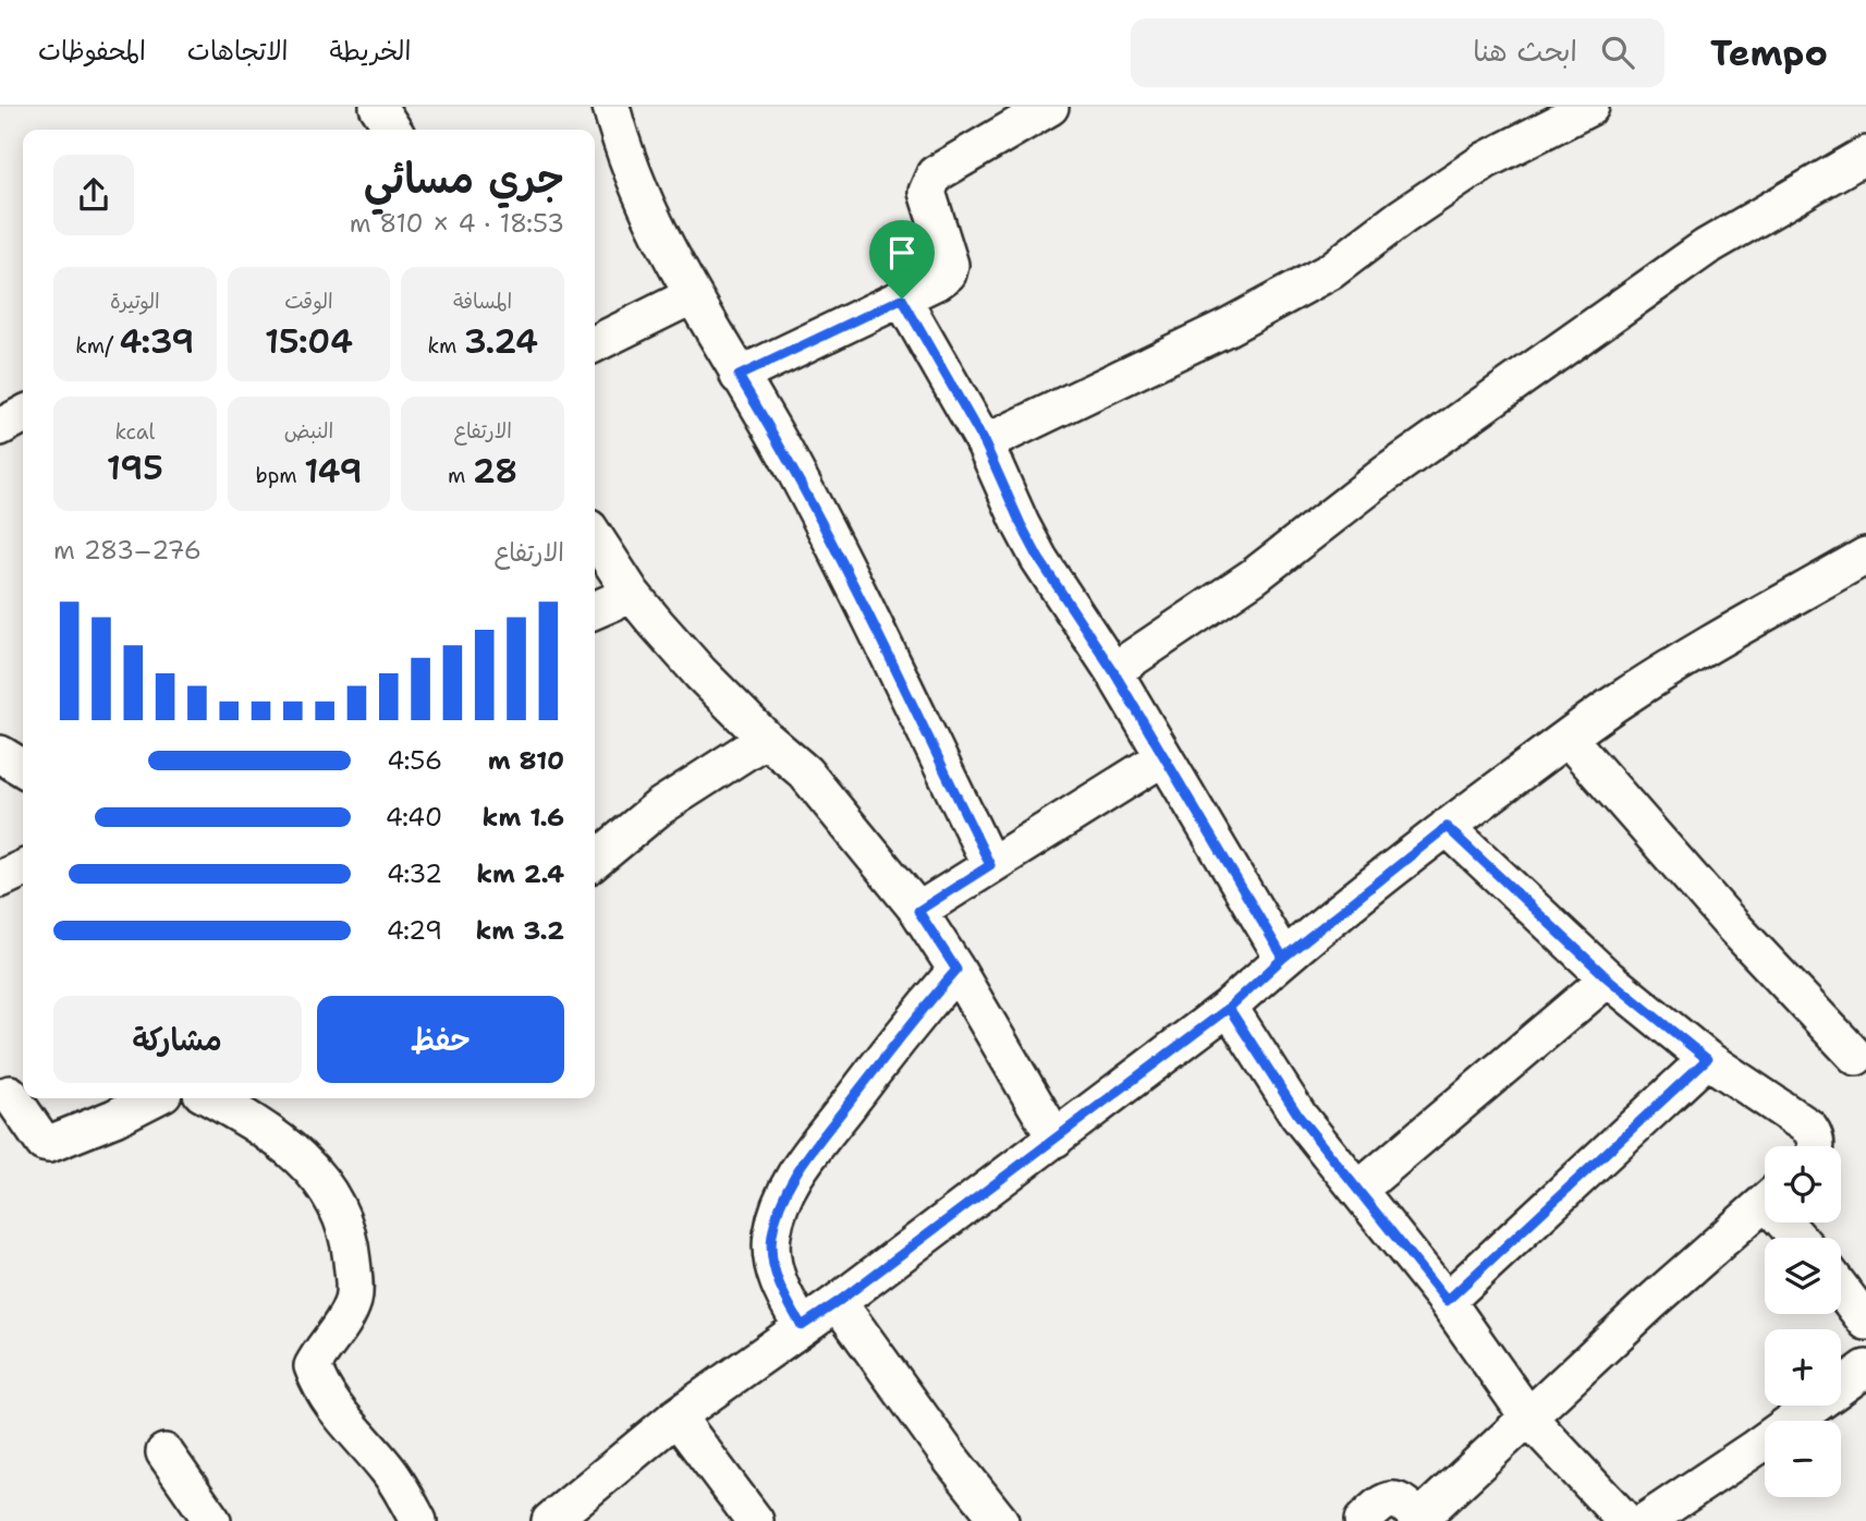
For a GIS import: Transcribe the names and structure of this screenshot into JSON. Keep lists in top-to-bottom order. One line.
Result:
{"page":{"header":"Tempo","search":"ابحث هنا","nav":["الخريطة","الاتجاهات","المحفوظات"],"heading":["جري مسائي","18:53 · 4 × 810 m"],"stats":[["المسافة","3.24 km"],["الوقت","15:04"],["الوتيرة","4:39 /km"],["الارتفاع","28 m"],["النبض","149 bpm"],["kcal","195"]],"chart":["الارتفاع","276–283 m"],"list":[{"name":"810 m","note":"4:56"},{"name":"1.6 km","note":"4:40"},{"name":"2.4 km","note":"4:32"},{"name":"3.2 km","note":"4:29"}],"buttons":["حفظ","مشاركة"],"map_buttons":["+","−"]}}
